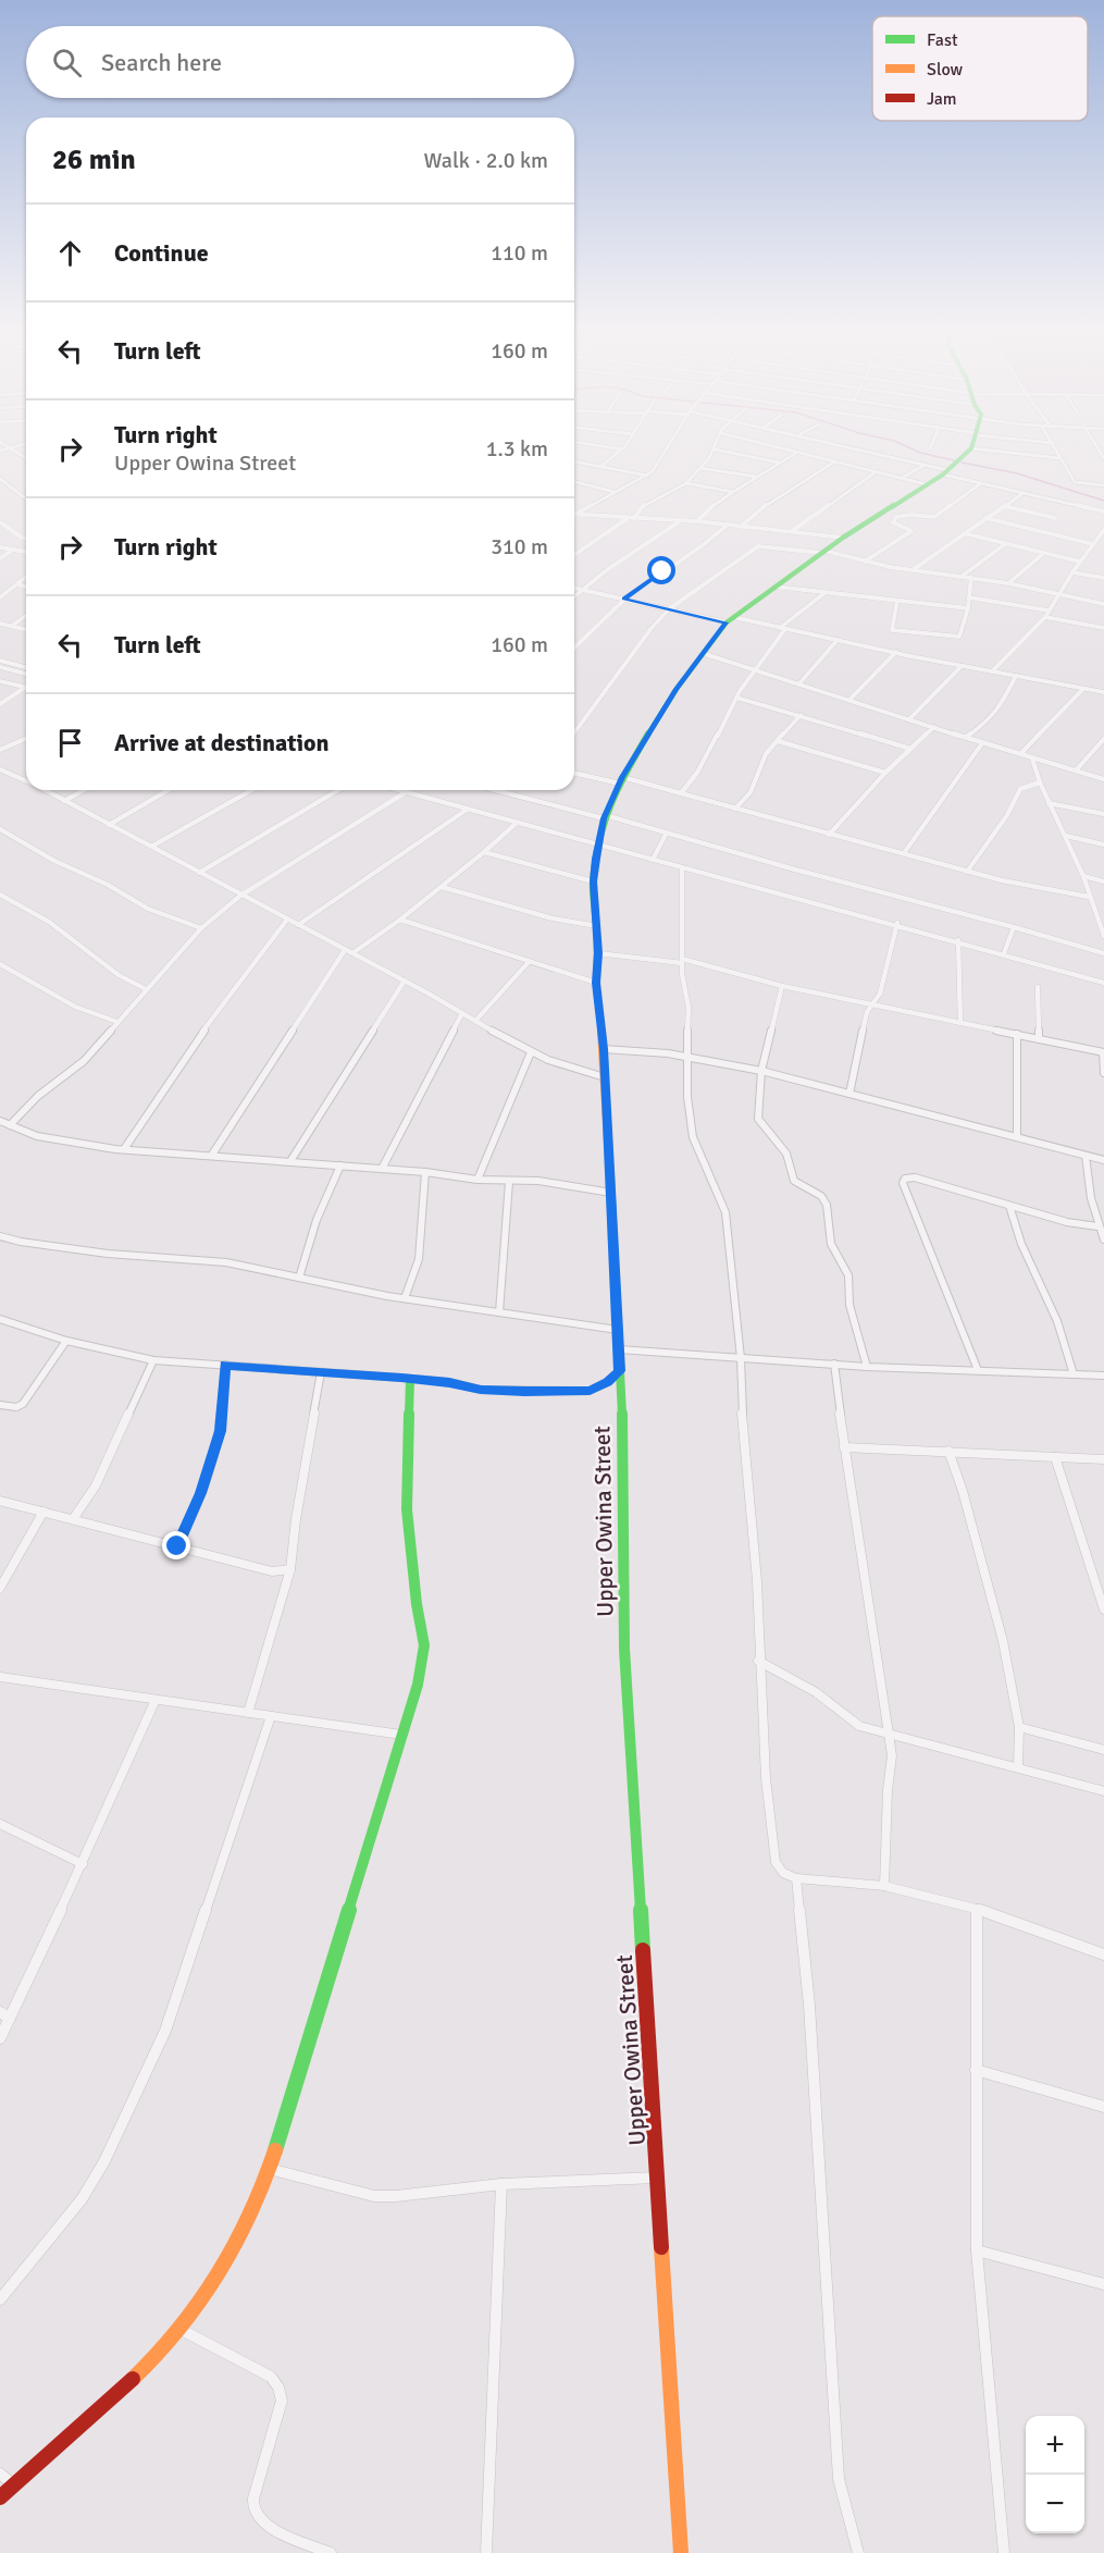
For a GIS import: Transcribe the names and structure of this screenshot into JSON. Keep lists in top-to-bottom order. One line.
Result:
{"streets":{"street":["Upper Owina Street"]},"legend":["Fast","Slow","Jam"],"page":{"search":"Search here","heading":["26 min","Walk · 2.0 km"],"list":[["Continue","110 m"],["Turn left","160 m"],["Turn right","Upper Owina Street","1.3 km"],["Turn right","310 m"],["Turn left","160 m"],"Arrive at destination"],"map_buttons":["+","−"]}}
